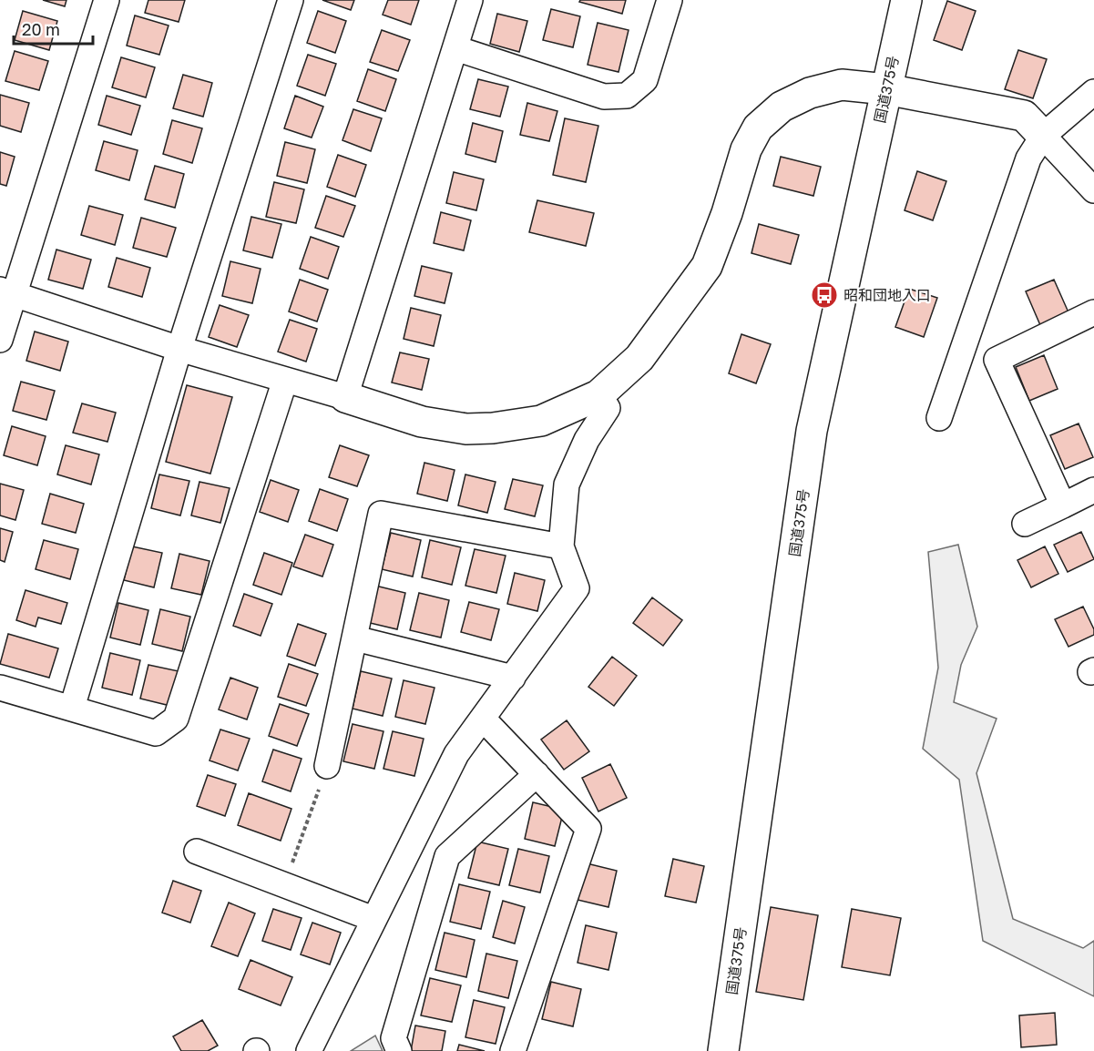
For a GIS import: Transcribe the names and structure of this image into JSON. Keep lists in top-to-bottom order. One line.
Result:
{"streets":{"main road":["国道375号"]},"places":{"bus stop":["昭和団地入口"]},"scale_bar":"20 m"}
